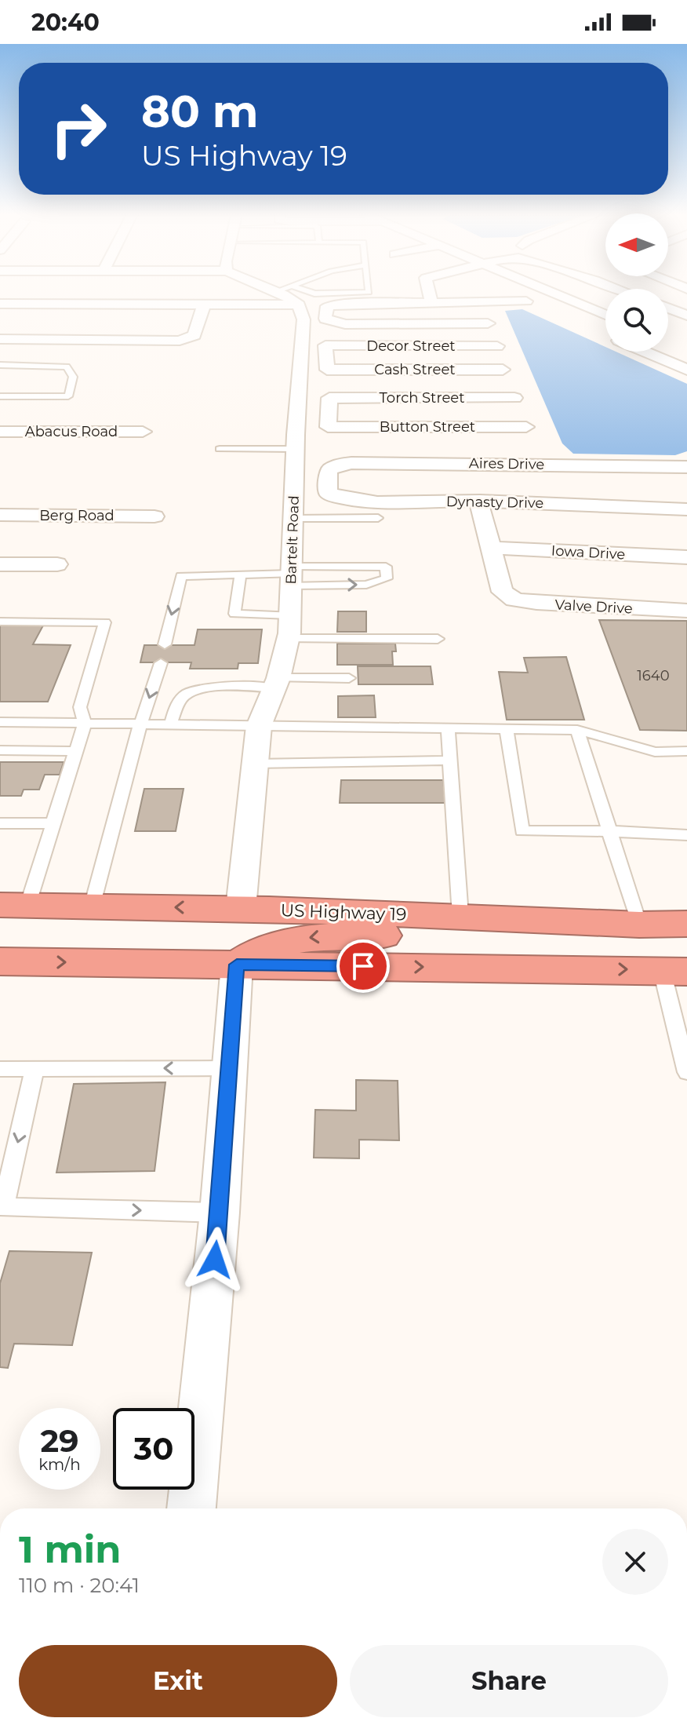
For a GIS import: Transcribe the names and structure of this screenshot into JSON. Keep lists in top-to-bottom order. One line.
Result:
{"streets":{"highway":["US Highway 19"],"street":["Decor Street","Cash Street","Torch Street","Button Street","Abacus Road","Aires Drive","Dynasty Drive","Berg Road","Bartelt Road","Iowa Drive","Valve Drive"]},"crossings":[["Decor Street","Cash Street"],["Torch Street","Button Street"],["Aires Drive","Dynasty Drive"],["Bartelt Road","US Highway 19"],["Iowa Drive","Valve Drive"]],"house_numbers":["1640"],"north":"left","page":{"status":"20:40","turn":["80 m","US Highway 19"],"speed":"29 km/h","limit":"30","heading":["1 min","110 m · 20:41"],"buttons":["Exit","Share"]}}
